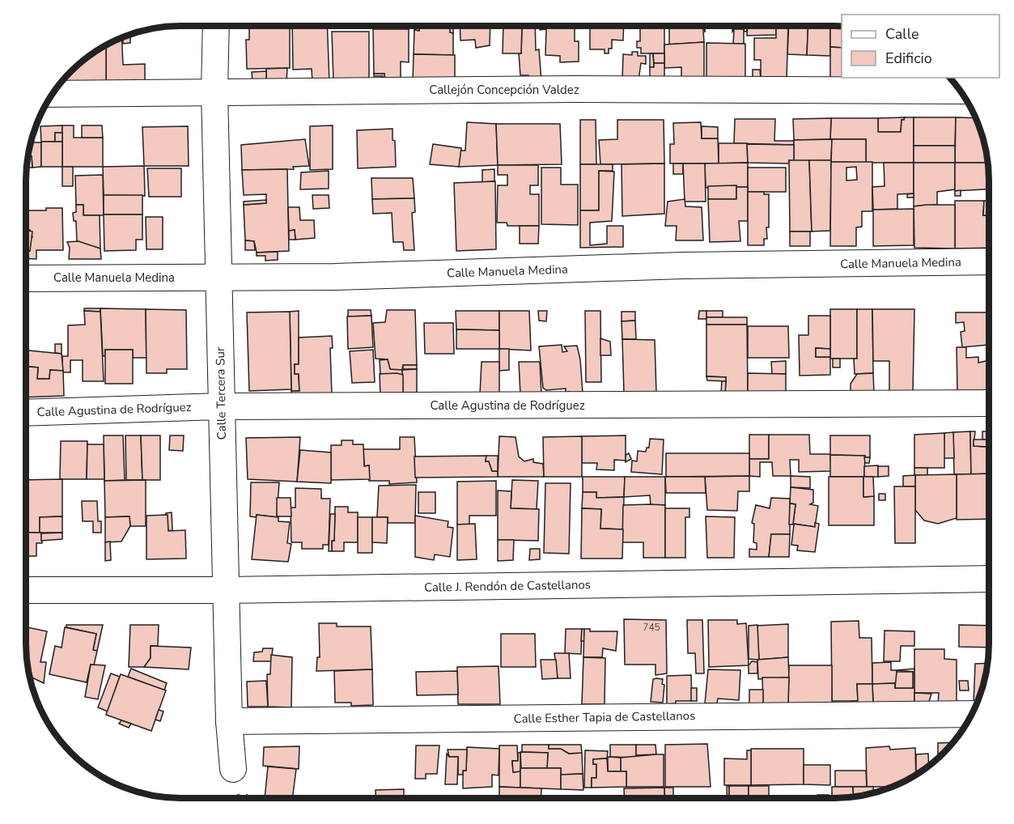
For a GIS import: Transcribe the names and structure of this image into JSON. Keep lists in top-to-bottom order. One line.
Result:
{"streets":{"street":["Callejón Concepción Valdez","Calle Manuela Medina","Calle Tercera Sur","Calle Agustina de Rodríguez","Calle J. Rendón de Castellanos","Calle Esther Tapia de Castellanos"]},"crossings":[["Callejón Concepción Valdez","Calle Tercera Sur"],["Calle Manuela Medina","Calle Tercera Sur"],["Calle Tercera Sur","Calle Agustina de Rodríguez"],["Calle Tercera Sur","Calle J. Rendón de Castellanos"],["Calle Tercera Sur","Calle Esther Tapia de Castellanos"]],"house_numbers":["745"],"legend":["Calle","Edificio"]}
